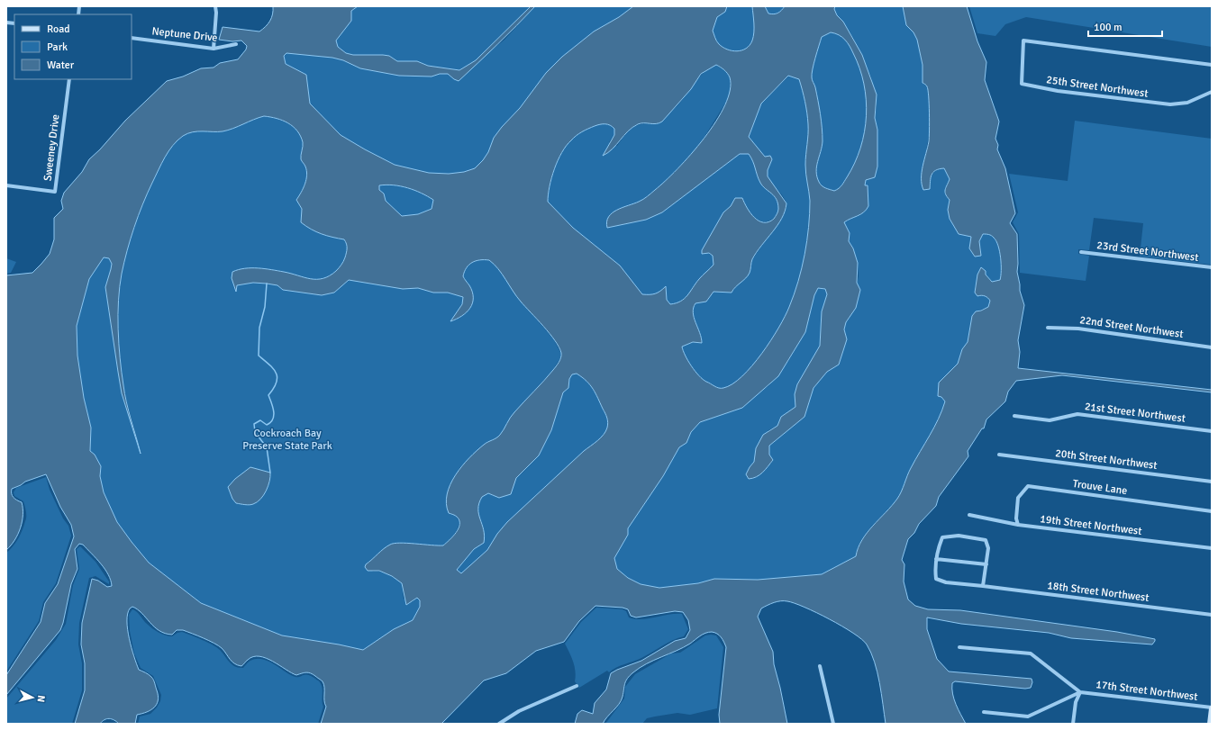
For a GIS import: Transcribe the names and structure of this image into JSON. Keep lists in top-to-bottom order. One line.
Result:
{"streets":{"street":["Neptune Drive","25th Street Northwest","Sweeney Drive","23rd Street Northwest","22nd Street Northwest","21st Street Northwest","20th Street Northwest","Trouve Lane","19th Street Northwest","18th Street Northwest","17th Street Northwest"]},"crossings":[["Trouve Lane","19th Street Northwest"]],"parks":["Cockroach Bay Preserve State Park"],"legend":["Road","Park","Water"],"scale_bar":"100 m","north":"right"}
